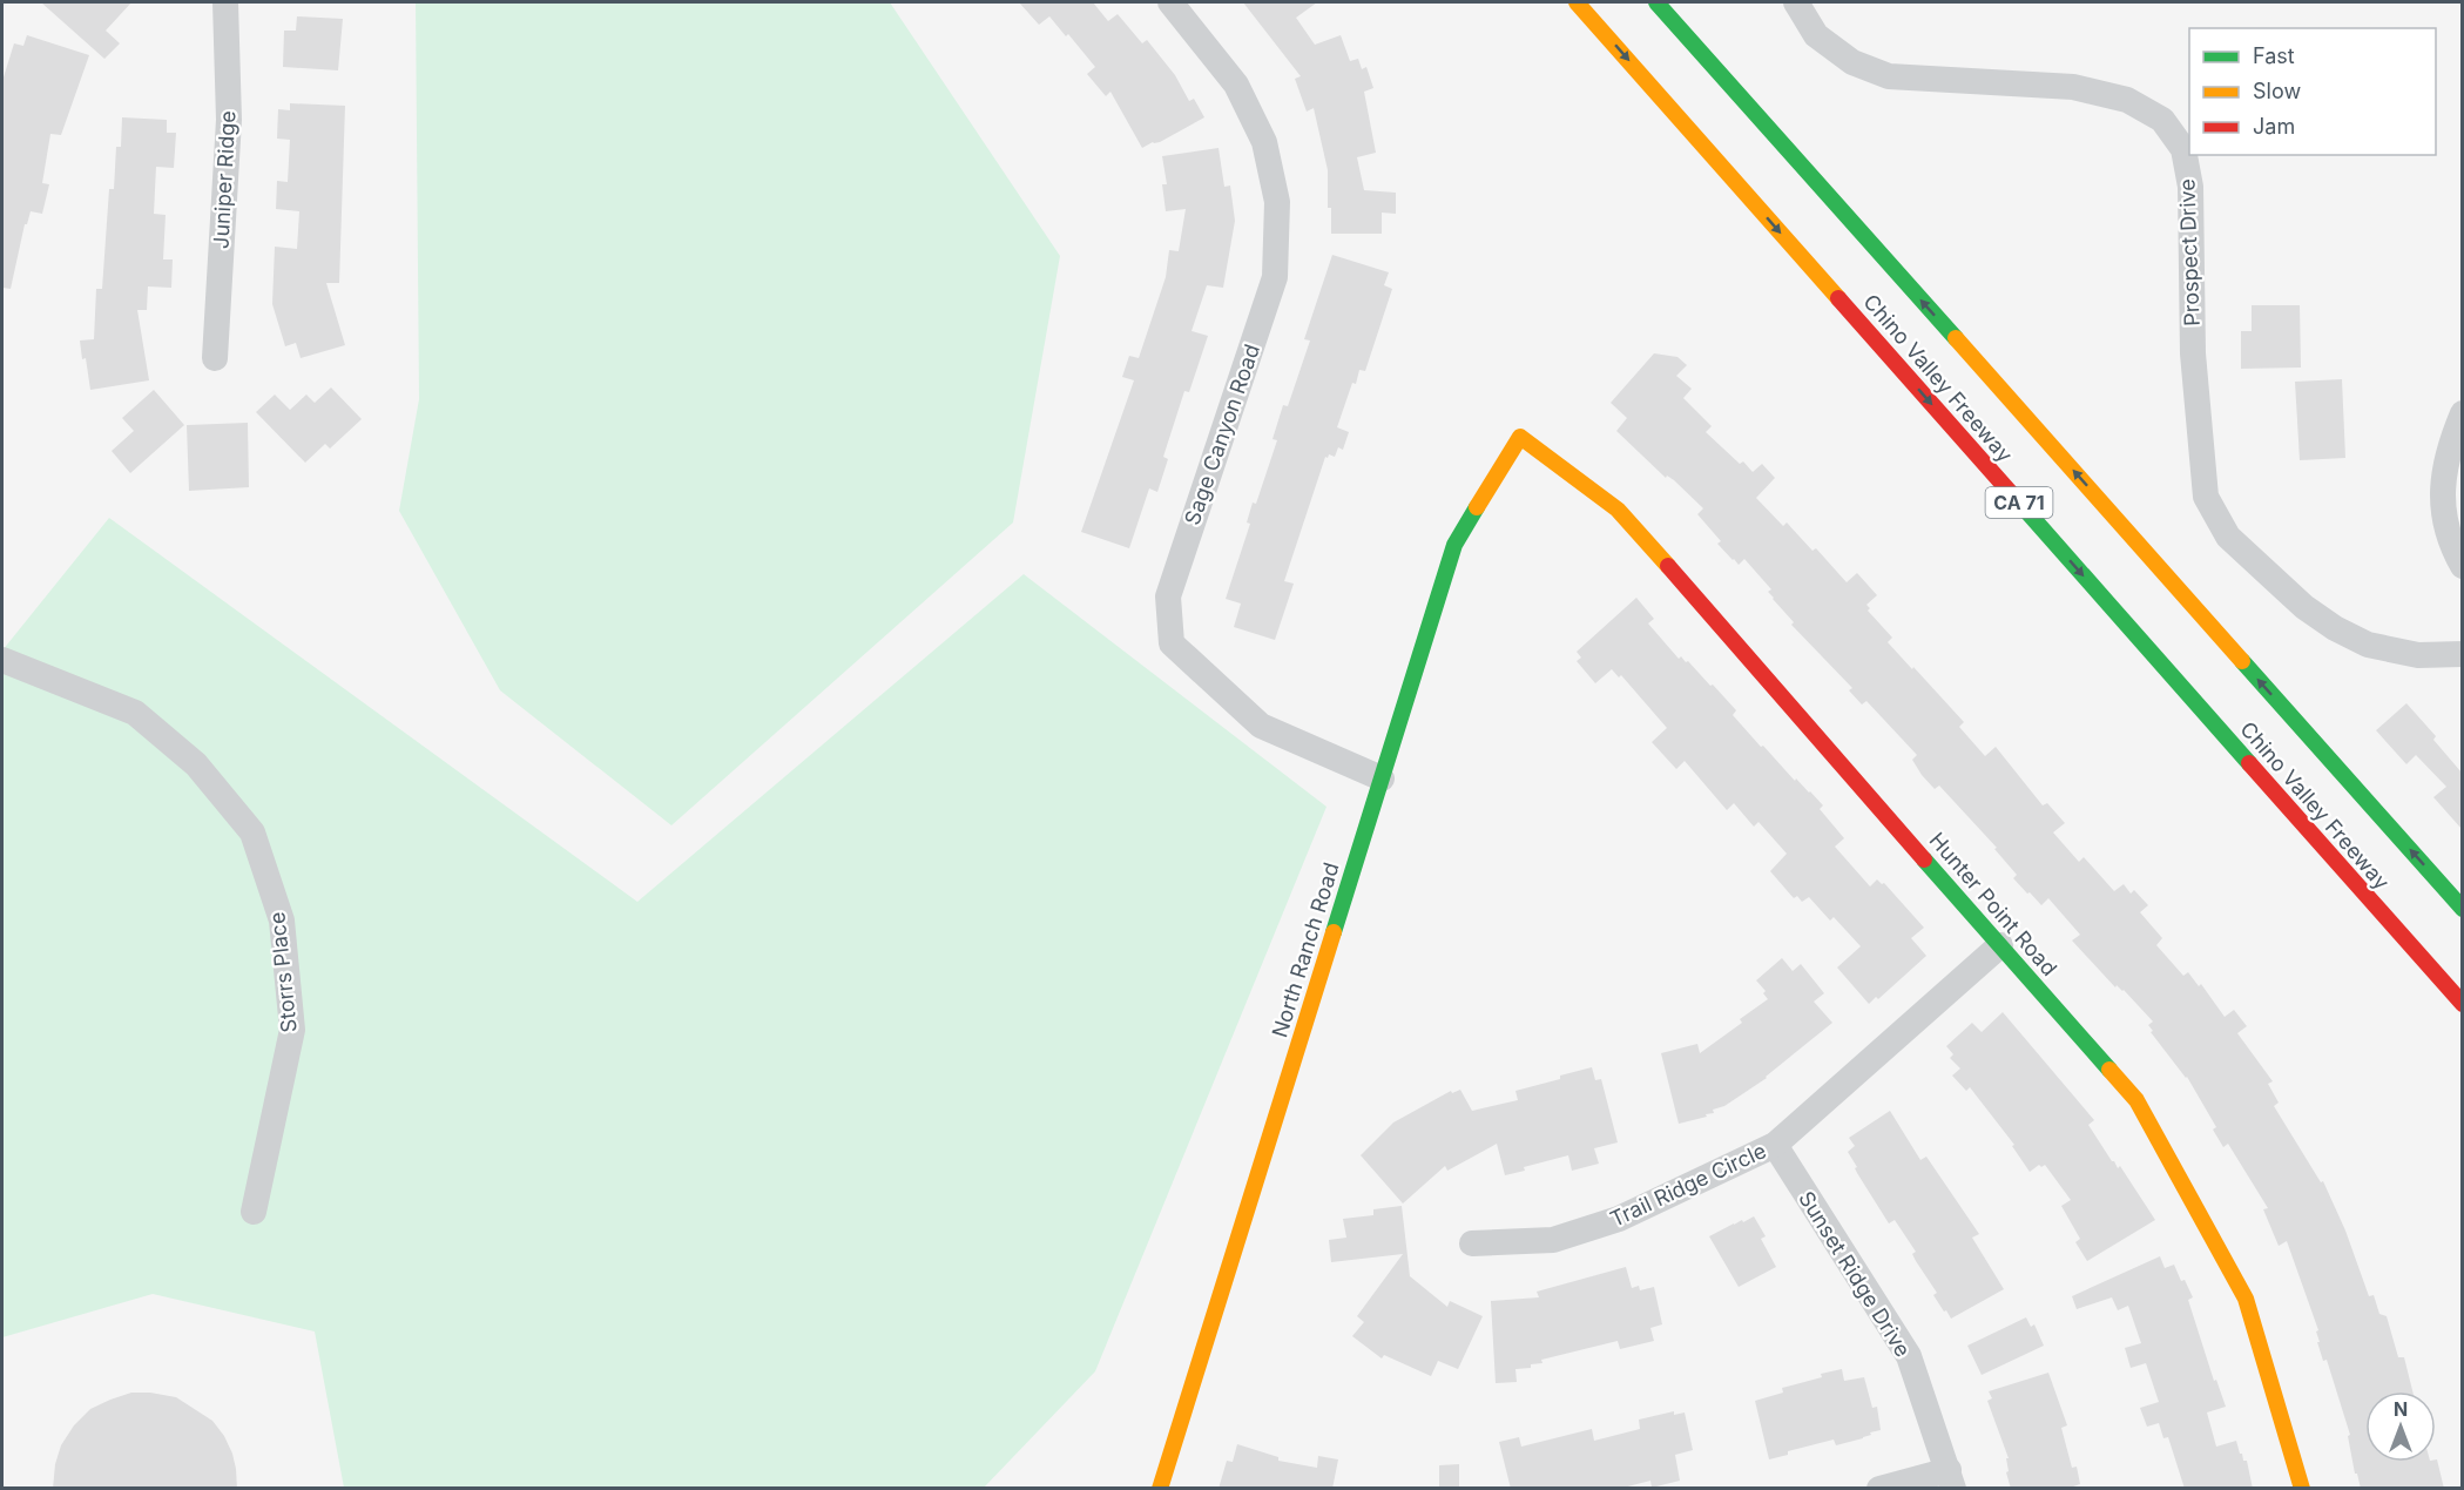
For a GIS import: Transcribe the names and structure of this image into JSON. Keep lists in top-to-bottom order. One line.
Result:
{"streets":{"main road":["Chino Valley Freeway","CA 71","Hunter Point Road","North Ranch Road"],"street":["Juniper Ridge","Prospect Drive","Sage Canyon Road","Storrs Place","Trail Ridge Circle","Sunset Ridge Drive"]},"crossings":[["Sage Canyon Road","North Ranch Road"],["Hunter Point Road","North Ranch Road"],["Hunter Point Road","Trail Ridge Circle"],["Trail Ridge Circle","Sunset Ridge Drive"]],"legend":["Fast","Slow","Jam"],"north":"top"}
